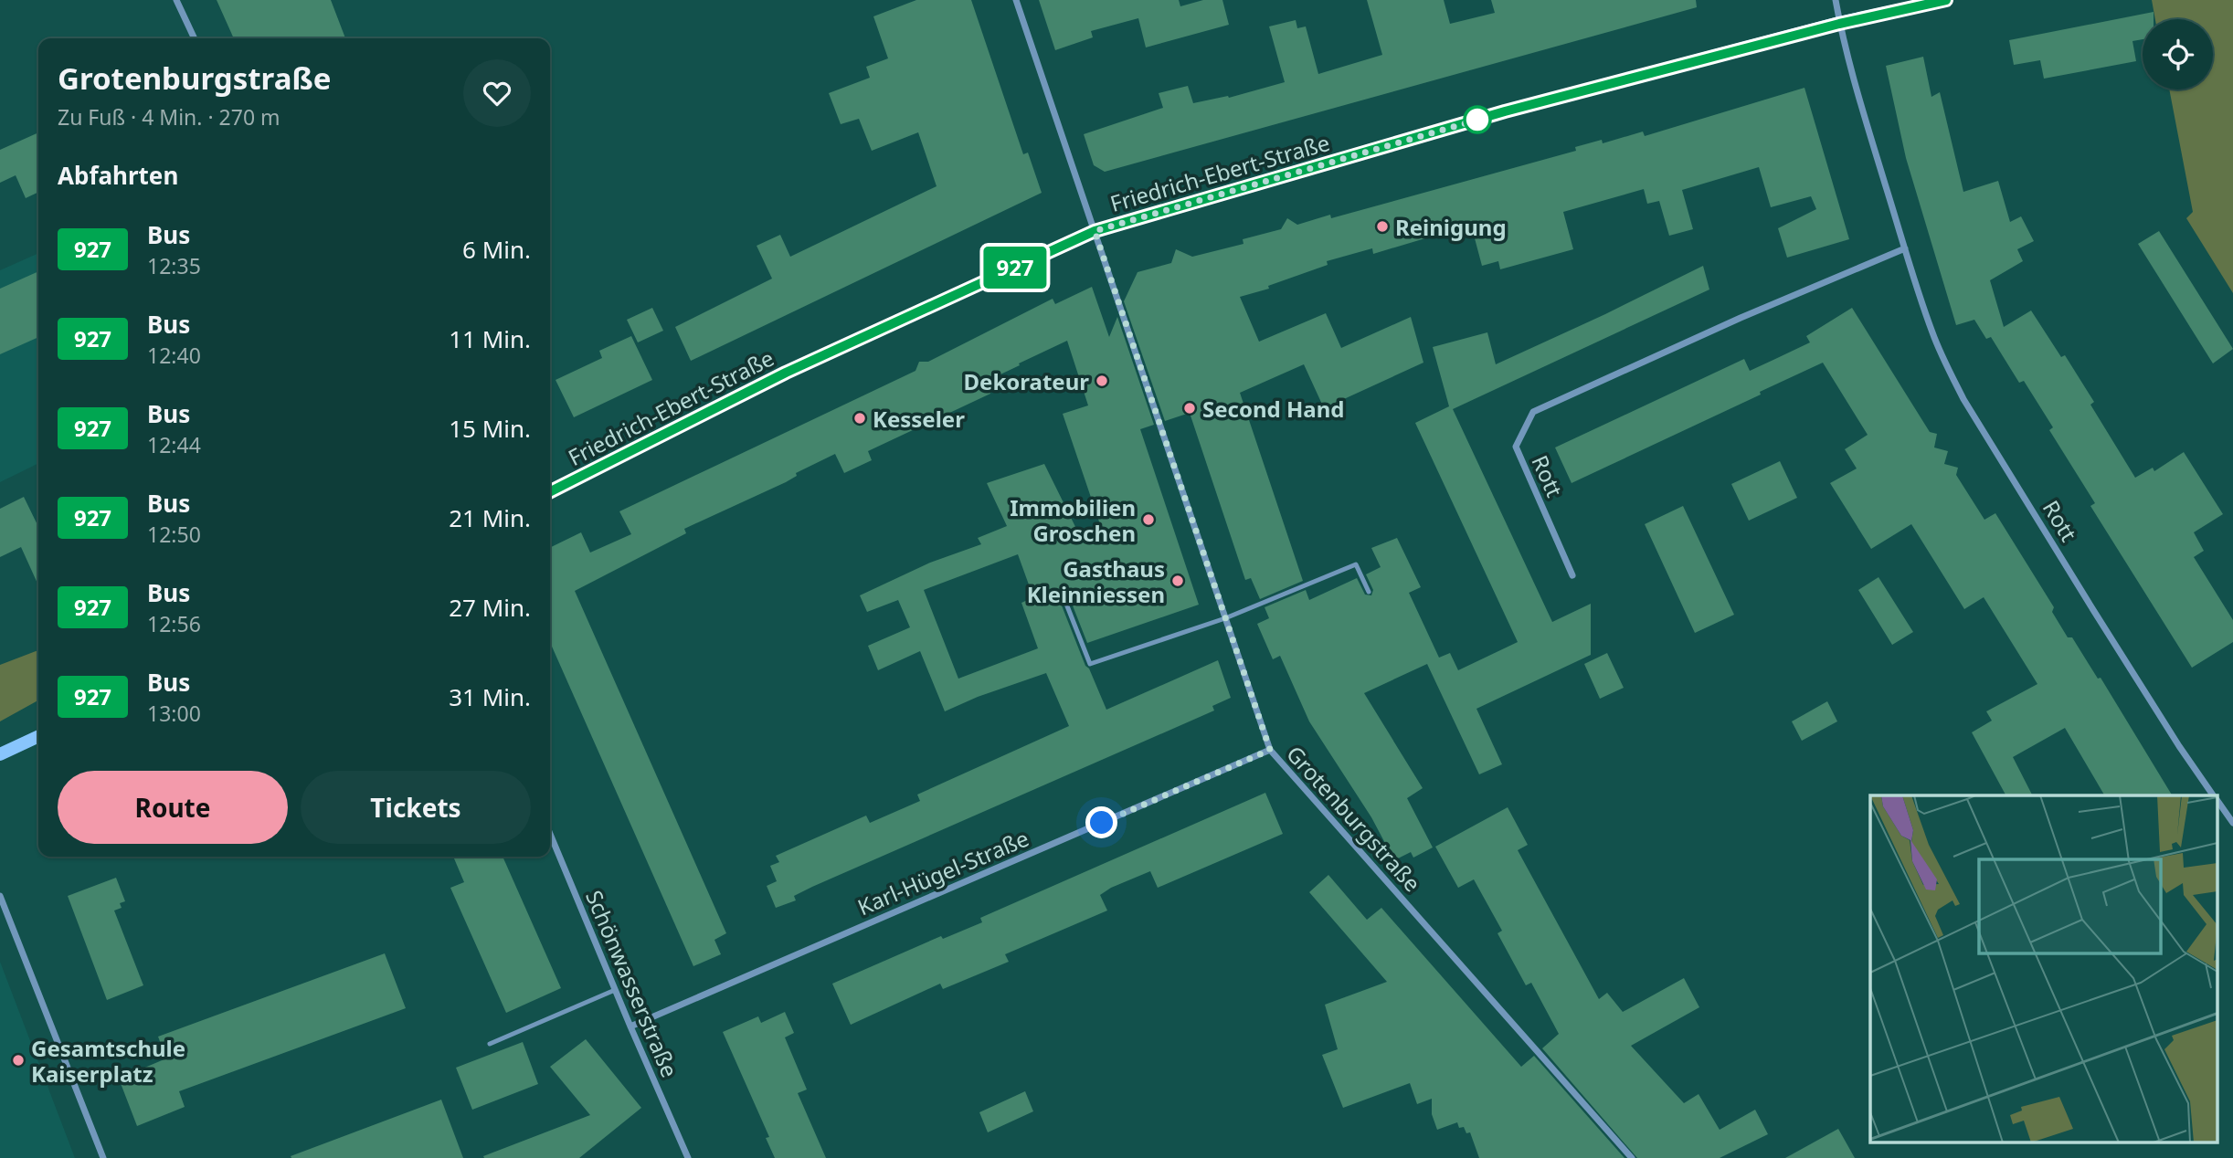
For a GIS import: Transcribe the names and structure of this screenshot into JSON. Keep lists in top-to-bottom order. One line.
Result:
{"streets":{"street":["Friedrich-Ebert-Straße","Rott","Grotenburgstraße","Karl-Hügel-Straße","Schönwasserstraße"]},"crossings":[["Friedrich-Ebert-Straße","Rott"],["Friedrich-Ebert-Straße","Grotenburgstraße"],["Grotenburgstraße","Karl-Hügel-Straße"],["Karl-Hügel-Straße","Schönwasserstraße"]],"places":["Reinigung","Dekorateur","Second Hand","Kesseler","Immobilien Groschen","Gasthaus Kleinniessen","Gesamtschule Kaiserplatz"],"lines":["bus line 927"],"page":{"on_map":"927","heading":[["Grotenburgstraße","Zu Fuß · 4 Min. · 270 m"],"Abfahrten"],"list":[{"mark":"927","name":"Bus","note":"12:35","value":"6 Min."},{"mark":"927","name":"Bus","note":"12:40","value":"11 Min."},{"mark":"927","name":"Bus","note":"12:44","value":"15 Min."},{"mark":"927","name":"Bus","note":"12:50","value":"21 Min."},{"mark":"927","name":"Bus","note":"12:56","value":"27 Min."},{"mark":"927","name":"Bus","note":"13:00","value":"31 Min."}],"buttons":["Route","Tickets"]}}
